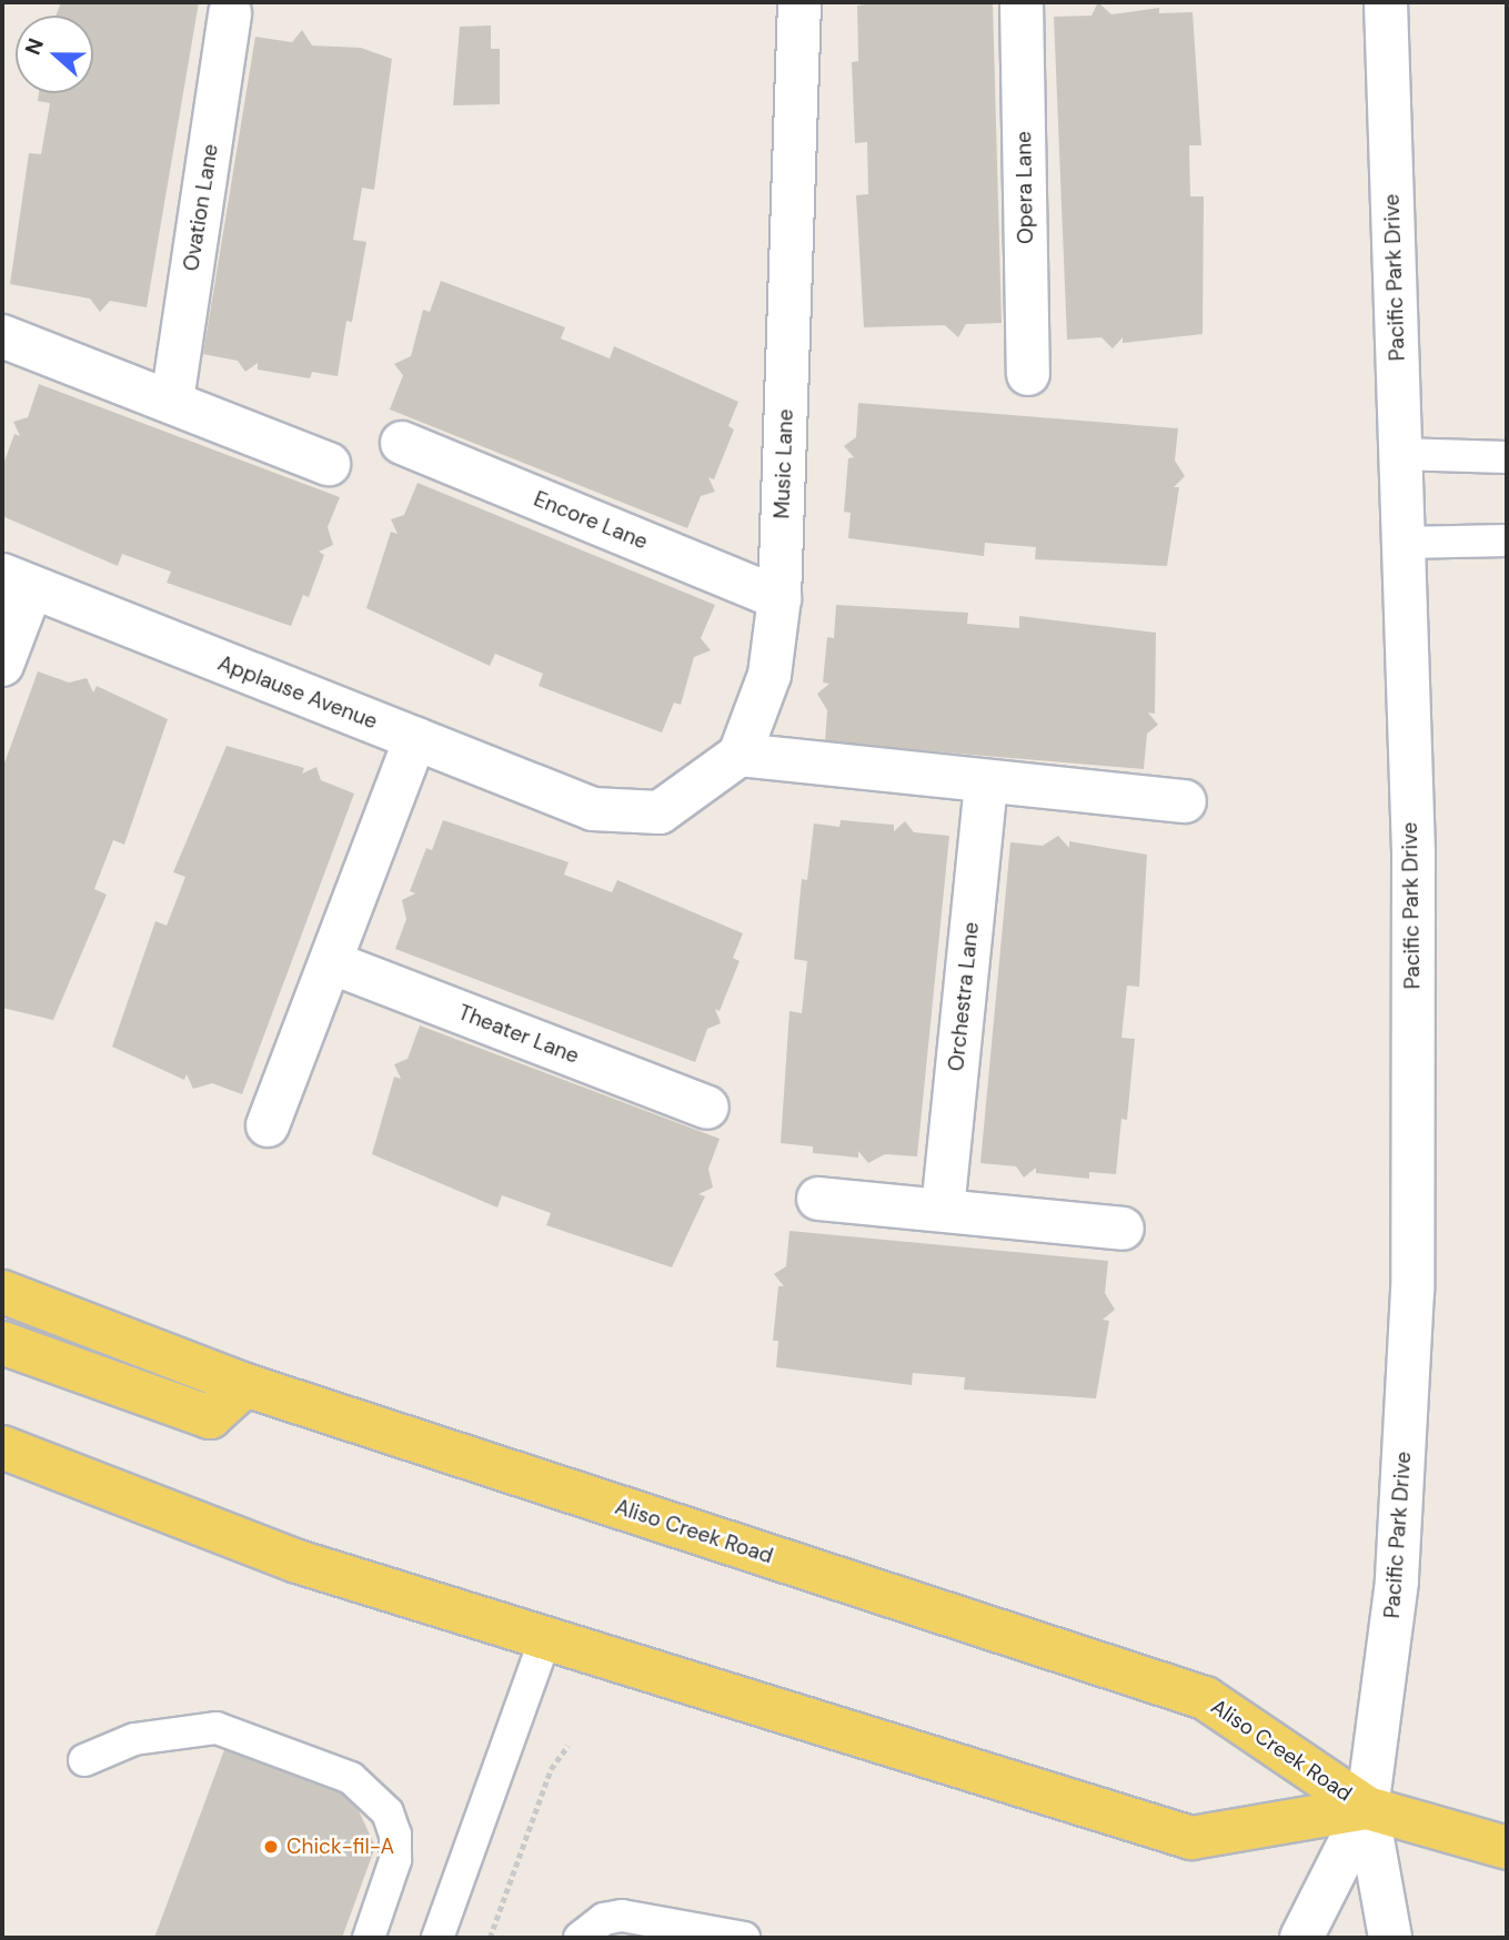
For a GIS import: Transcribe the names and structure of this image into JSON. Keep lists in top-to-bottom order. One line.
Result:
{"streets":{"main road":["Aliso Creek Road"],"street":["Opera Lane","Ovation Lane","Pacific Park Drive","Music Lane","Encore Lane","Applause Avenue","Orchestra Lane","Theater Lane"]},"crossings":[["Pacific Park Drive","Aliso Creek Road"],["Music Lane","Encore Lane"],["Music Lane","Applause Avenue"]],"places":["Chick-fil-A"],"north":"left"}
